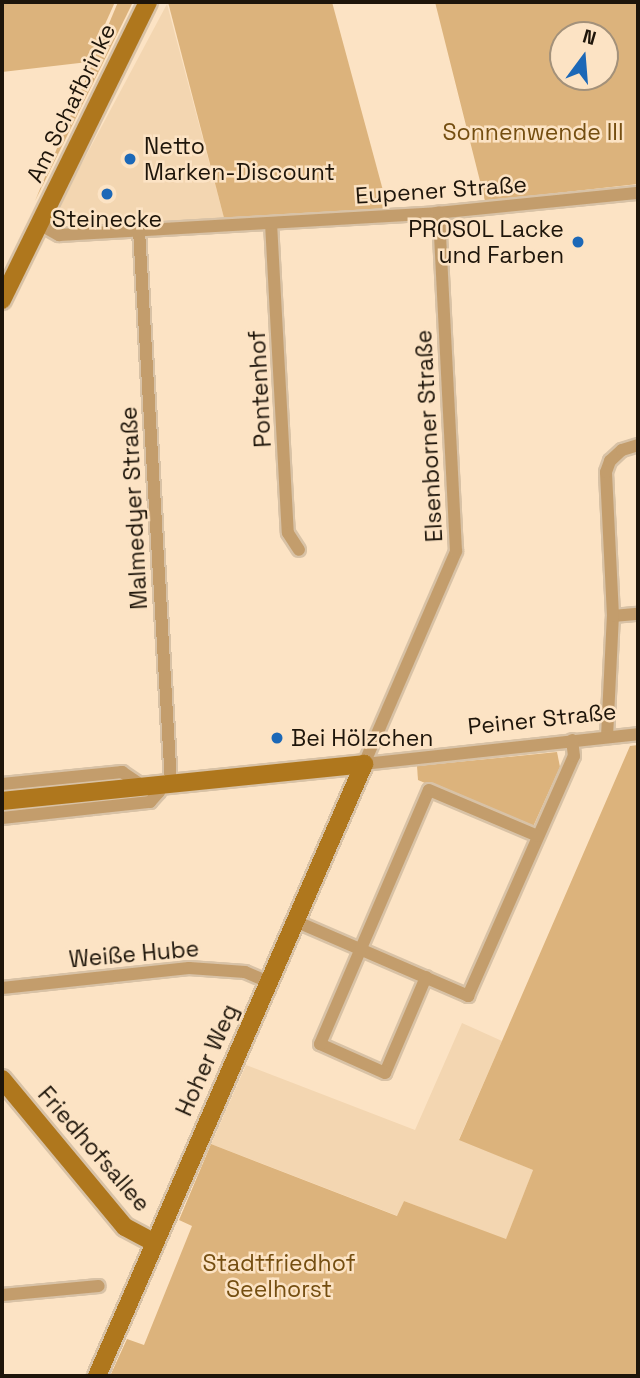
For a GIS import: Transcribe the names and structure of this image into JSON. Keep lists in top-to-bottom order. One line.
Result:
{"streets":{"street":["Am Schafbrinke","Eupener Straße","Pontenhof","Elsenborner Straße","Malmedyer Straße","Peiner Straße","Weiße Hube","Hoher Weg","Friedhofsallee"]},"crossings":[["Am Schafbrinke","Eupener Straße"],["Eupener Straße","Pontenhof"],["Eupener Straße","Elsenborner Straße"],["Eupener Straße","Malmedyer Straße"],["Elsenborner Straße","Peiner Straße"],["Elsenborner Straße","Hoher Weg"],["Malmedyer Straße","Peiner Straße"],["Peiner Straße","Hoher Weg"],["Weiße Hube","Hoher Weg"],["Hoher Weg","Friedhofsallee"]],"parks":["Sonnenwende III","Stadtfriedhof Seelhorst"],"places":["Netto Marken-Discount","Steinecke","PROSOL Lacke und Farben","Bei Hölzchen"],"north":"top"}
